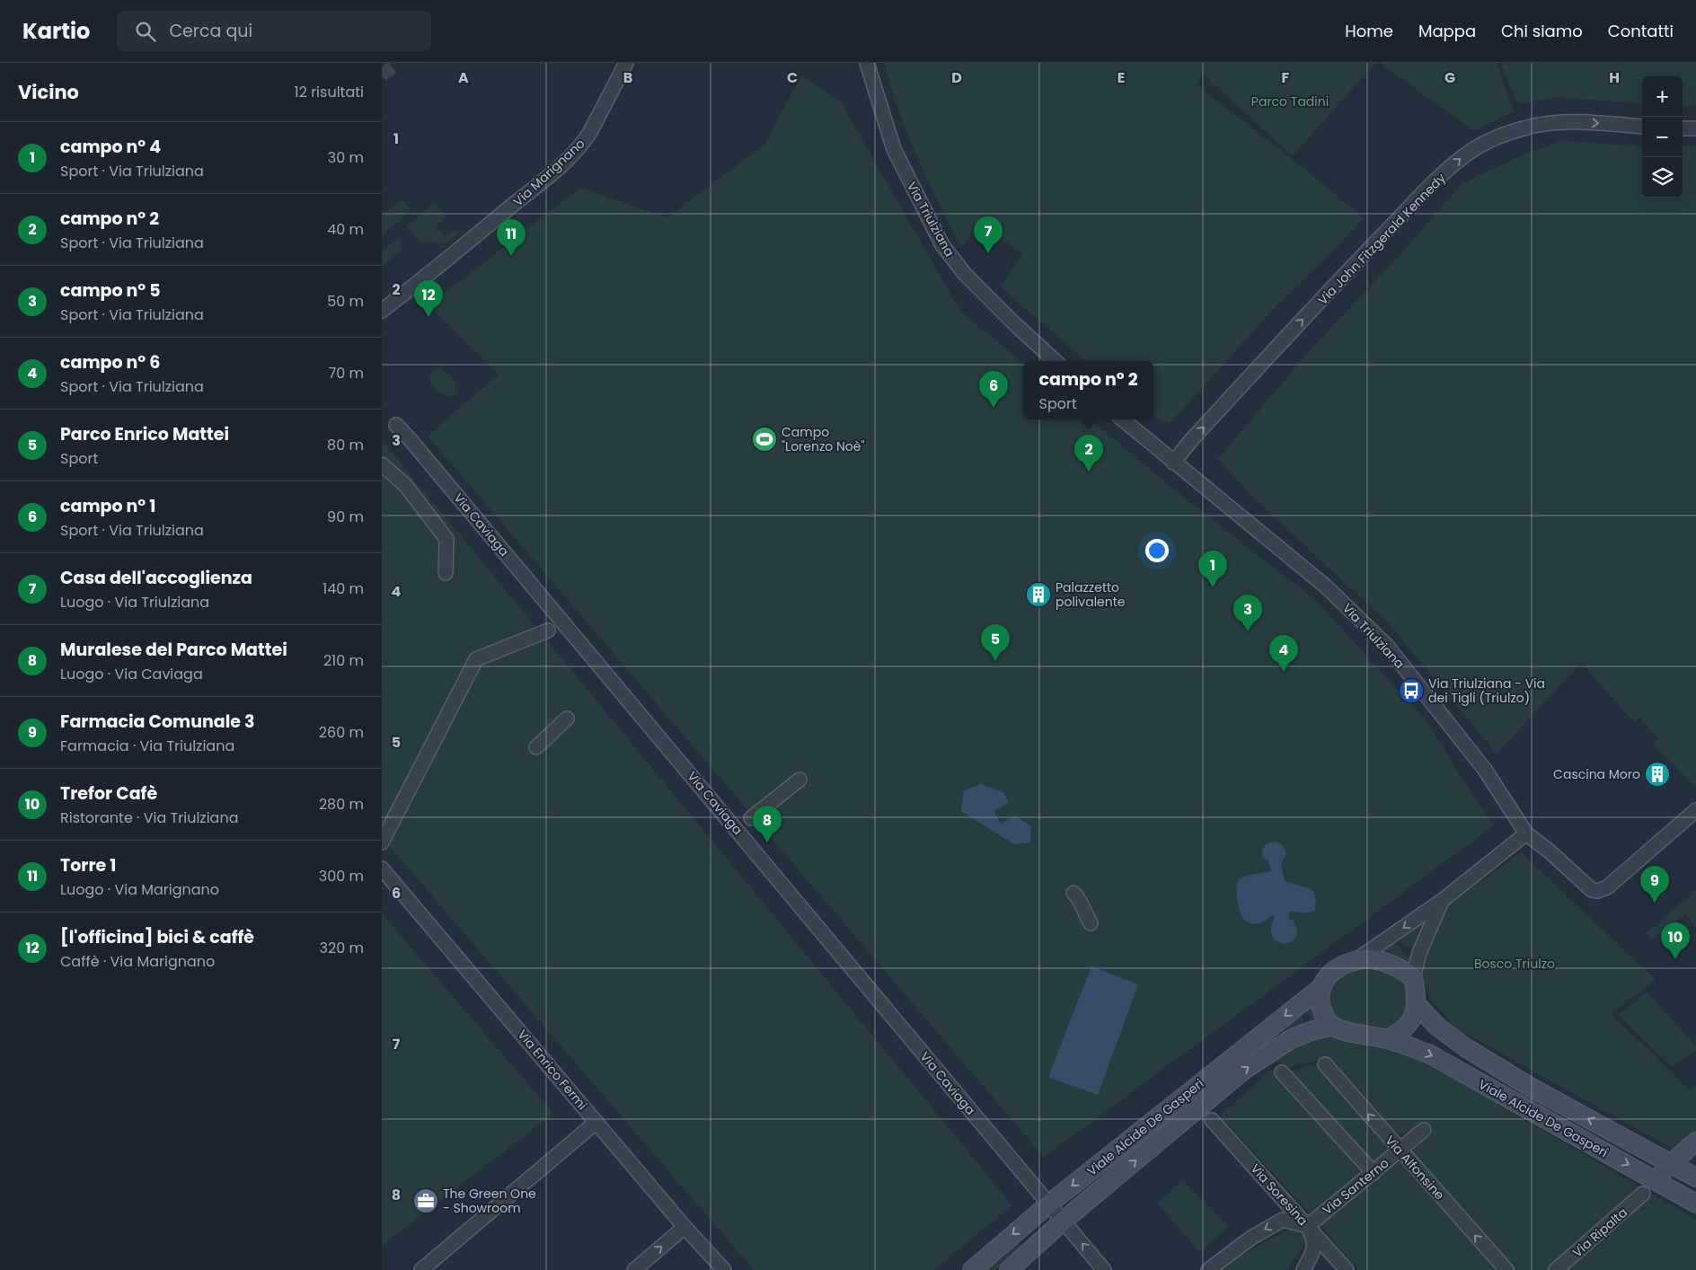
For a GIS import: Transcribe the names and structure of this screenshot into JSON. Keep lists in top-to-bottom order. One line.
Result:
{"streets":{"street":["Via Marignano","Via Triulziana","Via John Fitzgerald Kennedy","Via Caviaga","Via Enrico Fermi","Viale Alcide De Gasperi","Via Alfonsine","Via Santerno","Via Soresina","Via Ripalta"]},"crossings":[["Via Triulziana","Via John Fitzgerald Kennedy"],["Via Caviaga","Viale Alcide De Gasperi"],["Via Alfonsine","Via Santerno"],["Via Santerno","Via Soresina"]],"one_way":["Via John Fitzgerald Kennedy"],"parks":["Parco Tadini","Bosco Triulzo"],"places":{"sports":["Campo \"Lorenzo Noè\""],"building":["Palazzetto polivalente","Cascina Moro"],"bus stop":["Via Triulziana - Via dei Tigli (Triulzo)"],"office":["The Green One - Showroom"]},"page":{"header":"Kartio","search":"Cerca qui","nav":["Home","Mappa","Chi siamo","Contatti"],"heading":["Vicino","12 risultati"],"map_buttons":["+","−"],"list":[{"mark":"1","name":"campo n° 4","note":"Sport · Via Triulziana","value":"30 m"},{"mark":"2","name":"campo n° 2","note":"Sport · Via Triulziana","value":"40 m"},{"mark":"3","name":"campo n° 5","note":"Sport · Via Triulziana","value":"50 m"},{"mark":"4","name":"campo n° 6","note":"Sport · Via Triulziana","value":"70 m"},{"mark":"5","name":"Parco Enrico Mattei","note":"Sport","value":"80 m"},{"mark":"6","name":"campo n° 1","note":"Sport · Via Triulziana","value":"90 m"},{"mark":"7","name":"Casa dell'accoglienza","note":"Luogo · Via Triulziana","value":"140 m"},{"mark":"8","name":"Muralese del Parco Mattei","note":"Luogo · Via Caviaga","value":"210 m"},{"mark":"9","name":"Farmacia Comunale 3","note":"Farmacia · Via Triulziana","value":"260 m"},{"mark":"10","name":"Trefor Cafè","note":"Ristorante · Via Triulziana","value":"280 m"},{"mark":"11","name":"Torre 1","note":"Luogo · Via Marignano","value":"300 m"},{"mark":"12","name":"[l'officina] bici & caffè","note":"Caffè · Via Marignano","value":"320 m"}],"pins":["7","11","12","6","2","1","3","5","4","8","9","10"],"popup":["campo n° 2","Sport"]},"grid":{"columns":["A","B","C","D","E","F","G","H"],"rows":["1","2","3","4","5","6","7","8"]}}
